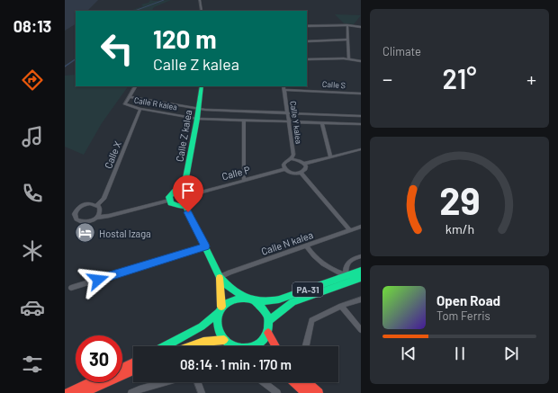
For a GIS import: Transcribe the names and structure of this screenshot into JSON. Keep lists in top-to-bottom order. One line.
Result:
{"streets":{"main road":["Calle Z kalea","PA-31"],"street":["Calle S","Calle R kalea","Calle Y kalea","Calle X","Calle P","Calle N kalea"]},"crossings":[["Calle S","Calle Y kalea"],["Calle R kalea","Calle Y kalea"],["Calle R kalea","Calle Z kalea"],["Calle R kalea","Calle X"],["Calle Y kalea","Calle P"],["Calle Z kalea","Calle P"]],"places":{"hotel":["Hostal Izaga"]},"page":{"tabs":"08:13","tile":"Climate","turn":["120 m","Calle Z kalea"],"heat":["−","21°","+"],"song":["Open Road","Tom Ferris"],"limit":"30","trip":"08:14 · 1 min · 170 m","gauge":["29","km/h"]}}
